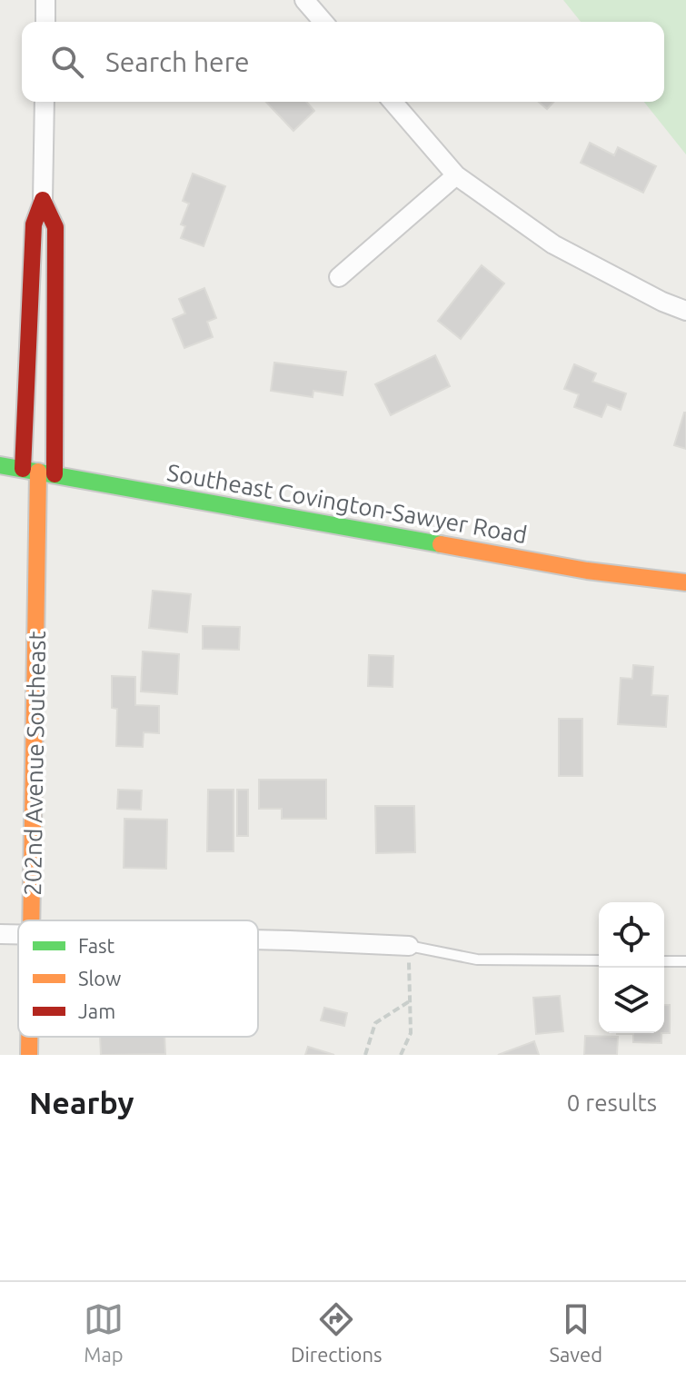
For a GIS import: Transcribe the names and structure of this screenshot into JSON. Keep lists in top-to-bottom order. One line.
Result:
{"streets":{"street":["Southeast Covington-Sawyer Road","202nd Avenue Southeast"]},"crossings":[["Southeast Covington-Sawyer Road","202nd Avenue Southeast"]],"legend":["Fast","Slow","Jam"],"page":{"search":"Search here","heading":["Nearby","0 results"],"nav":["Map","Directions","Saved"]}}
